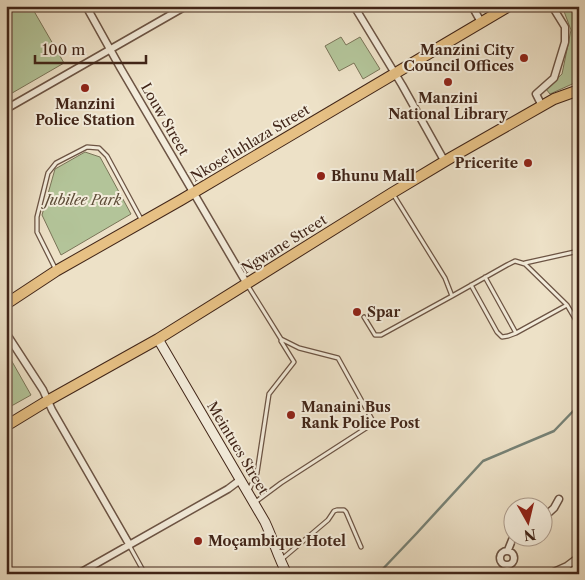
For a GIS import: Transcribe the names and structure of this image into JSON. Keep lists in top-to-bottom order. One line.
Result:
{"streets":{"main road":["Nkose'luhlaza Street","Ngwane Street"],"street":["Louw Street","Meintues Street"]},"crossings":[["Louw Street","Nkose'luhlaza Street"],["Louw Street","Ngwane Street"],["Ngwane Street","Meintues Street"]],"parks":["Jubilee Park"],"places":["Manzini City Council Offices","Manzini National Library","Manzini Police Station","Pricerite","Bhunu Mall","Spar","Manaini Bus Rank Police Post","Moçambique Hotel"],"scale_bar":"100 m","north":"bottom"}
